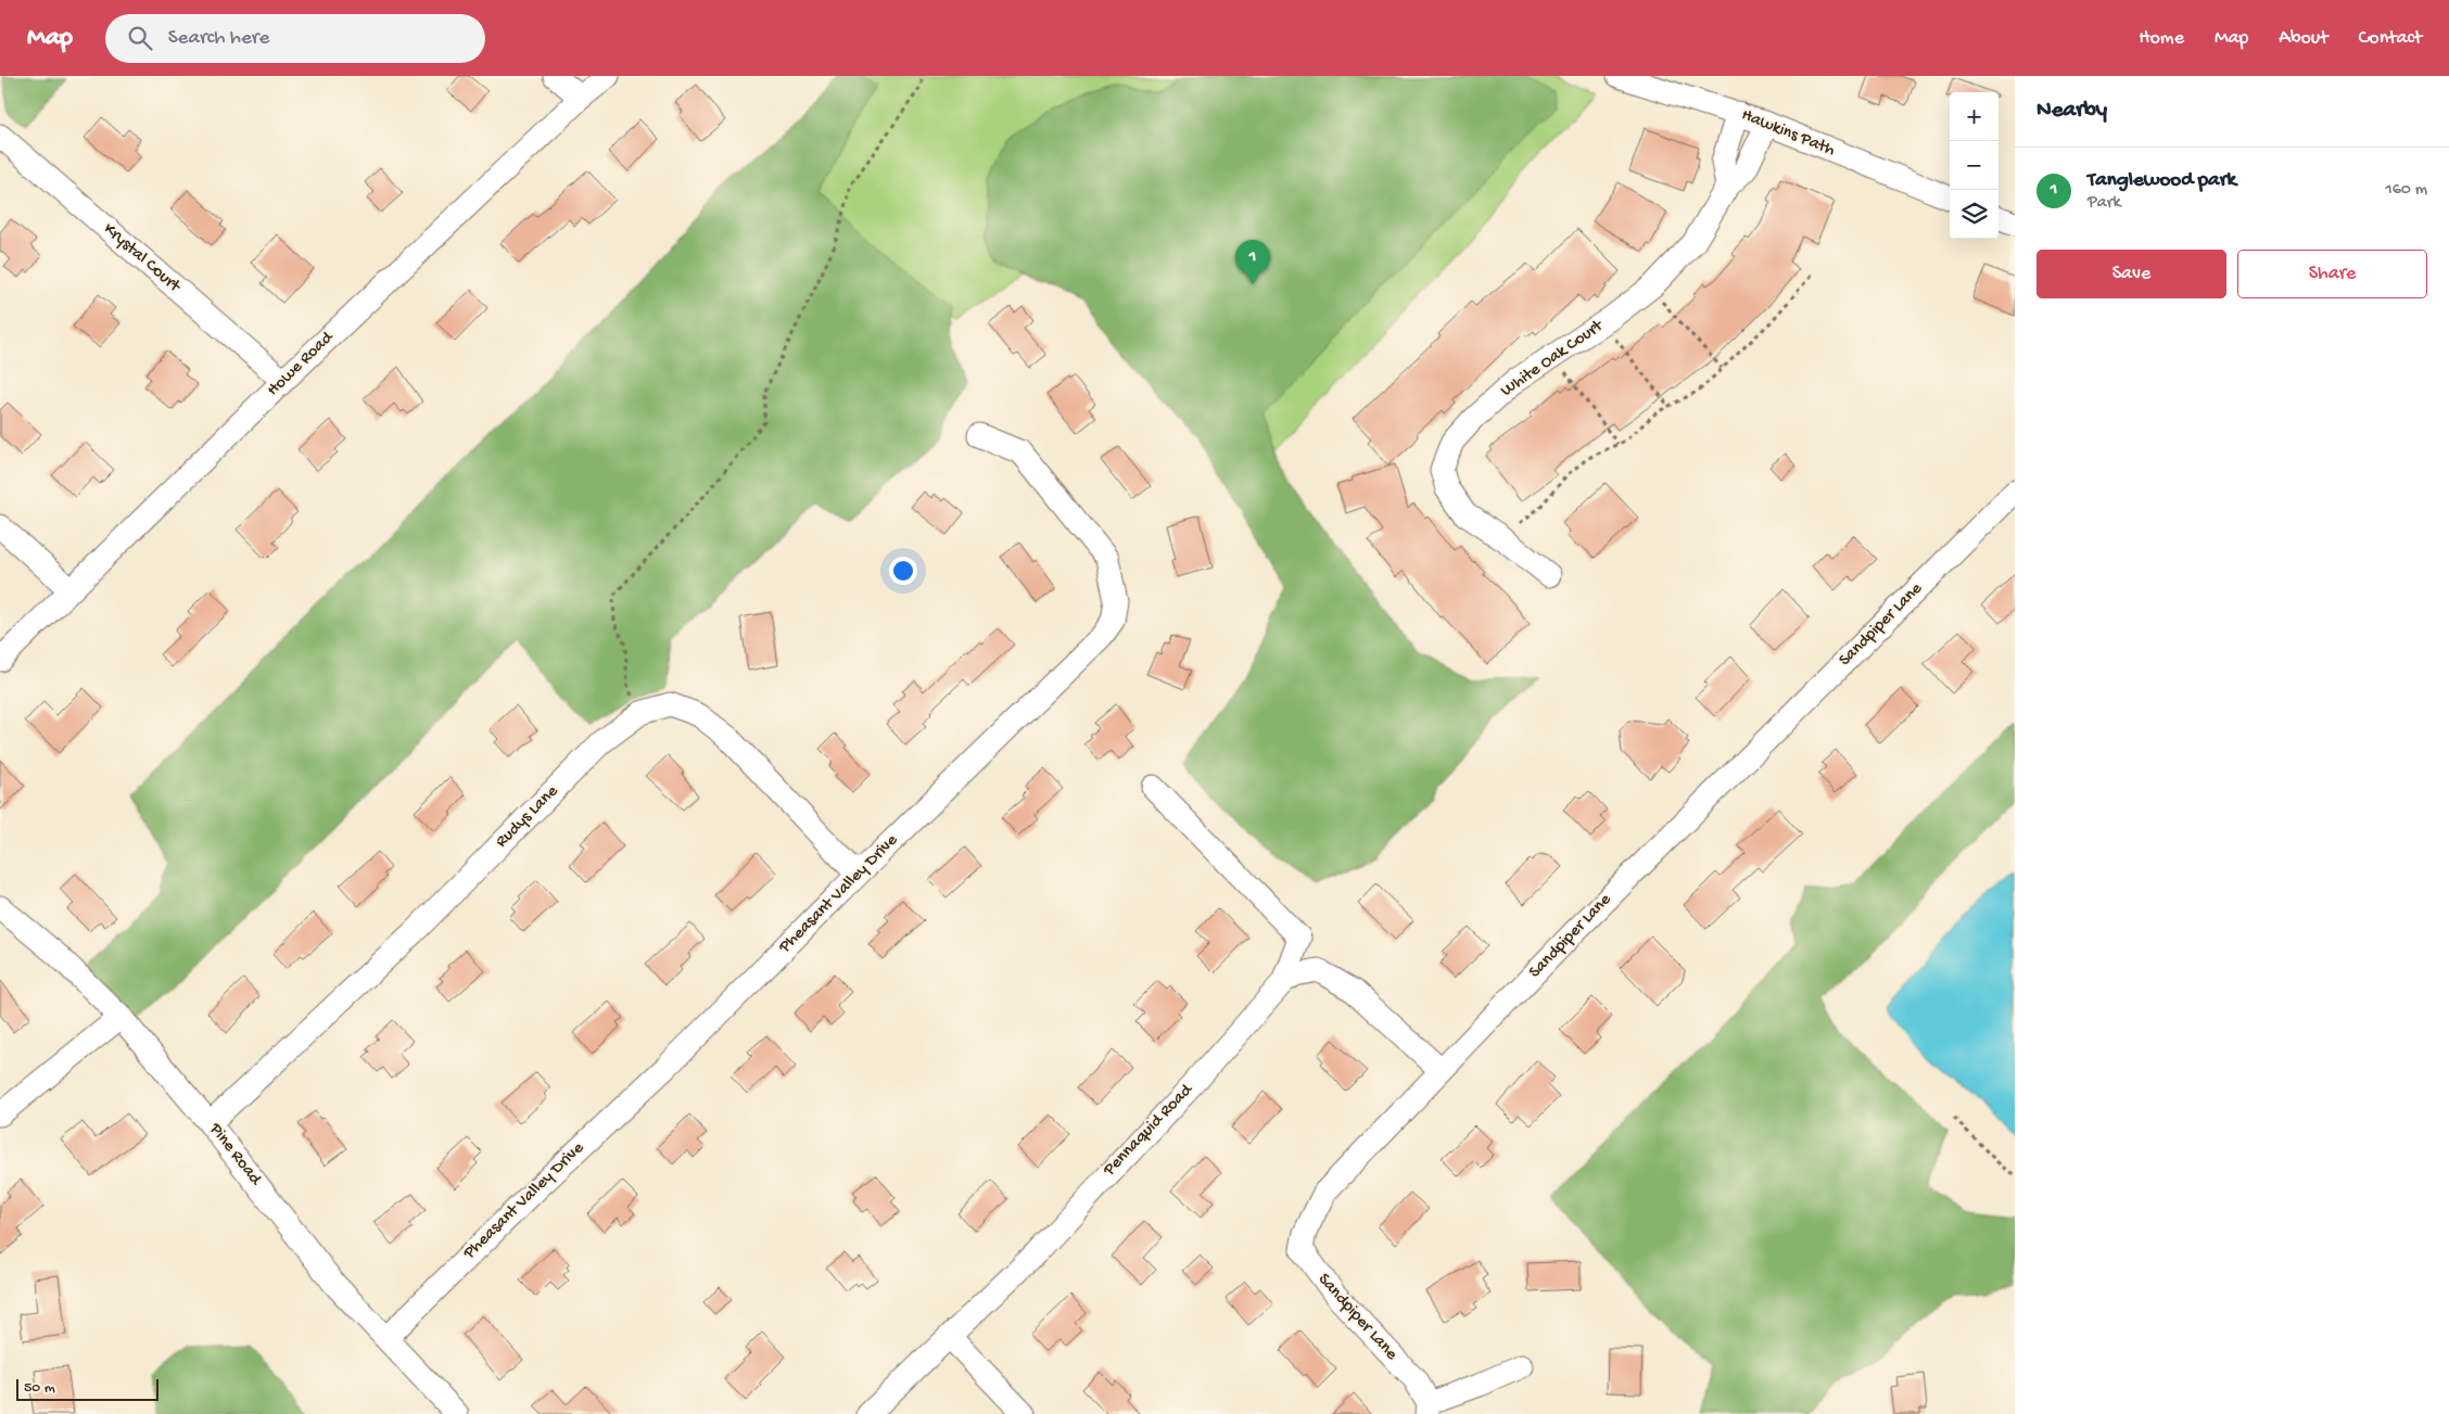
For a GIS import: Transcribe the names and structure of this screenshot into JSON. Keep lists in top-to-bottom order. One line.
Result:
{"streets":{"street":["Hawkins Path","Krystal Court","White Oak Court","Howe Road","Sandpiper Lane","Rudys Lane","Pheasant Valley Drive","Pennaquid Road","Pine Road"]},"crossings":[["Hawkins Path","White Oak Court"],["Krystal Court","Howe Road"],["Sandpiper Lane","Pennaquid Road"],["Rudys Lane","Pheasant Valley Drive"],["Rudys Lane","Pine Road"],["Pheasant Valley Drive","Pine Road"]],"scale_bar":"50 m","page":{"header":"Map","search":"Search here","nav":["Home","Map","About","Contact"],"heading":"Nearby","map_buttons":["+","−"],"list":[{"mark":"1","name":"Tanglewood park","note":"Park","value":"160 m"}],"buttons":["Save","Share"],"pins":"1","scale":"50 m"}}
